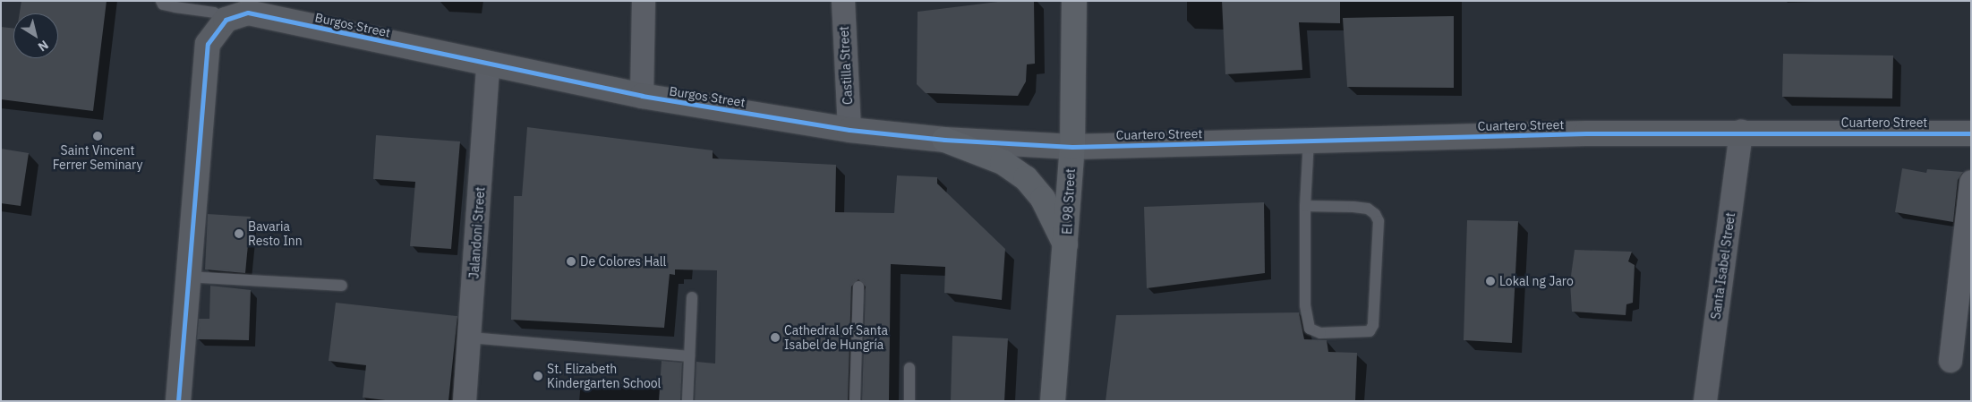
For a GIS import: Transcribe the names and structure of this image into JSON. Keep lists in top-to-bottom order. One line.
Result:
{"streets":{"main road":["El 98 Street"],"street":["Burgos Street","Castilla Street","Cuartero Street","Jalandoni Street","Santa Isabel Street"]},"crossings":[["Burgos Street","Castilla Street"],["Burgos Street","Cuartero Street"],["Burgos Street","El 98 Street"],["Burgos Street","Jalandoni Street"],["Cuartero Street","El 98 Street"],["Cuartero Street","Santa Isabel Street"]],"places":["Saint Vincent Ferrer Seminary","Bavaria Resto Inn","De Colores Hall","Lokal ng Jaro","Cathedral of Santa Isabel de Hungría","St. Elizabeth Kindergarten School"],"north":"bottom right"}
